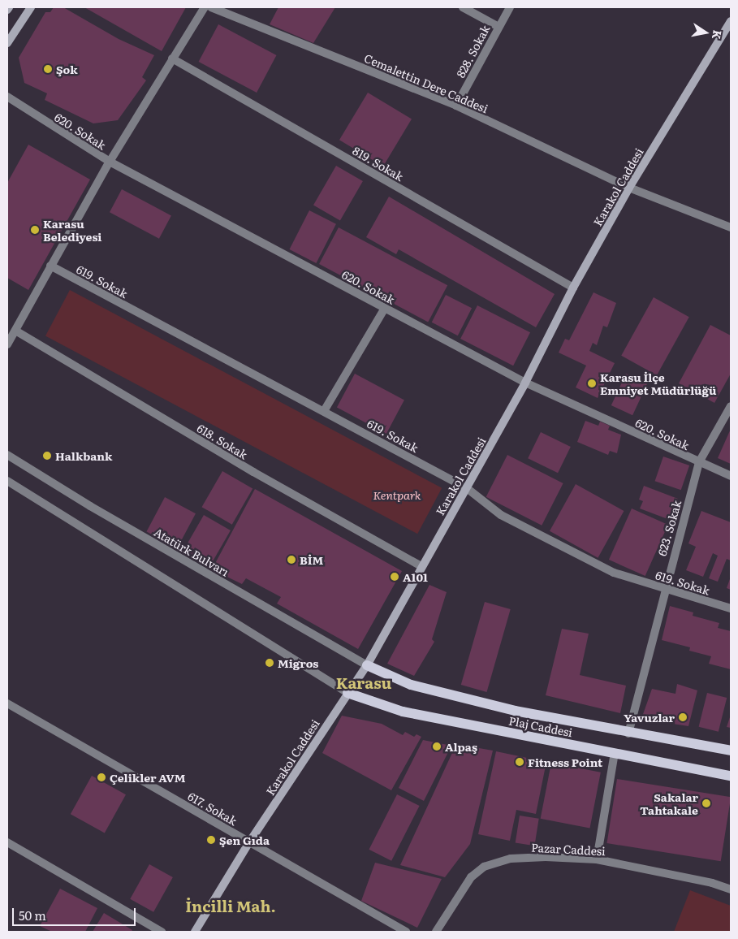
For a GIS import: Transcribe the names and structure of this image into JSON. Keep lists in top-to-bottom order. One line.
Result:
{"streets":{"main road":["Karakol Caddesi","Plaj Caddesi"],"street":["828. Sokak","Cemalettin Dere Caddesi","620. Sokak","819. Sokak","619. Sokak","618. Sokak","623. Sokak","Atatürk Bulvarı","617. Sokak","Pazar Caddesi"]},"crossings":[["828. Sokak","Cemalettin Dere Caddesi"],["Cemalettin Dere Caddesi","Karakol Caddesi"],["620. Sokak","Karakol Caddesi"],["620. Sokak","623. Sokak"],["819. Sokak","Karakol Caddesi"],["Karakol Caddesi","619. Sokak"],["Karakol Caddesi","618. Sokak"],["Karakol Caddesi","Atatürk Bulvarı"],["Karakol Caddesi","Plaj Caddesi"],["Karakol Caddesi","617. Sokak"],["619. Sokak","623. Sokak"],["623. Sokak","Plaj Caddesi"],["Atatürk Bulvarı","Plaj Caddesi"]],"districts":["Karasu","İncilli Mah."],"parks":["Kentpark"],"places":["Şok","Karasu Belediyesi","Karasu İlçe Emniyet Müdürlüğü","Halkbank","BİM","A101","Migros","Yavuzlar","Alpaş","Fitness Point","Çelikler AVM","Sakalar Tahtakale","Şen Gıda"],"scale_bar":"50 m","north":"right"}
